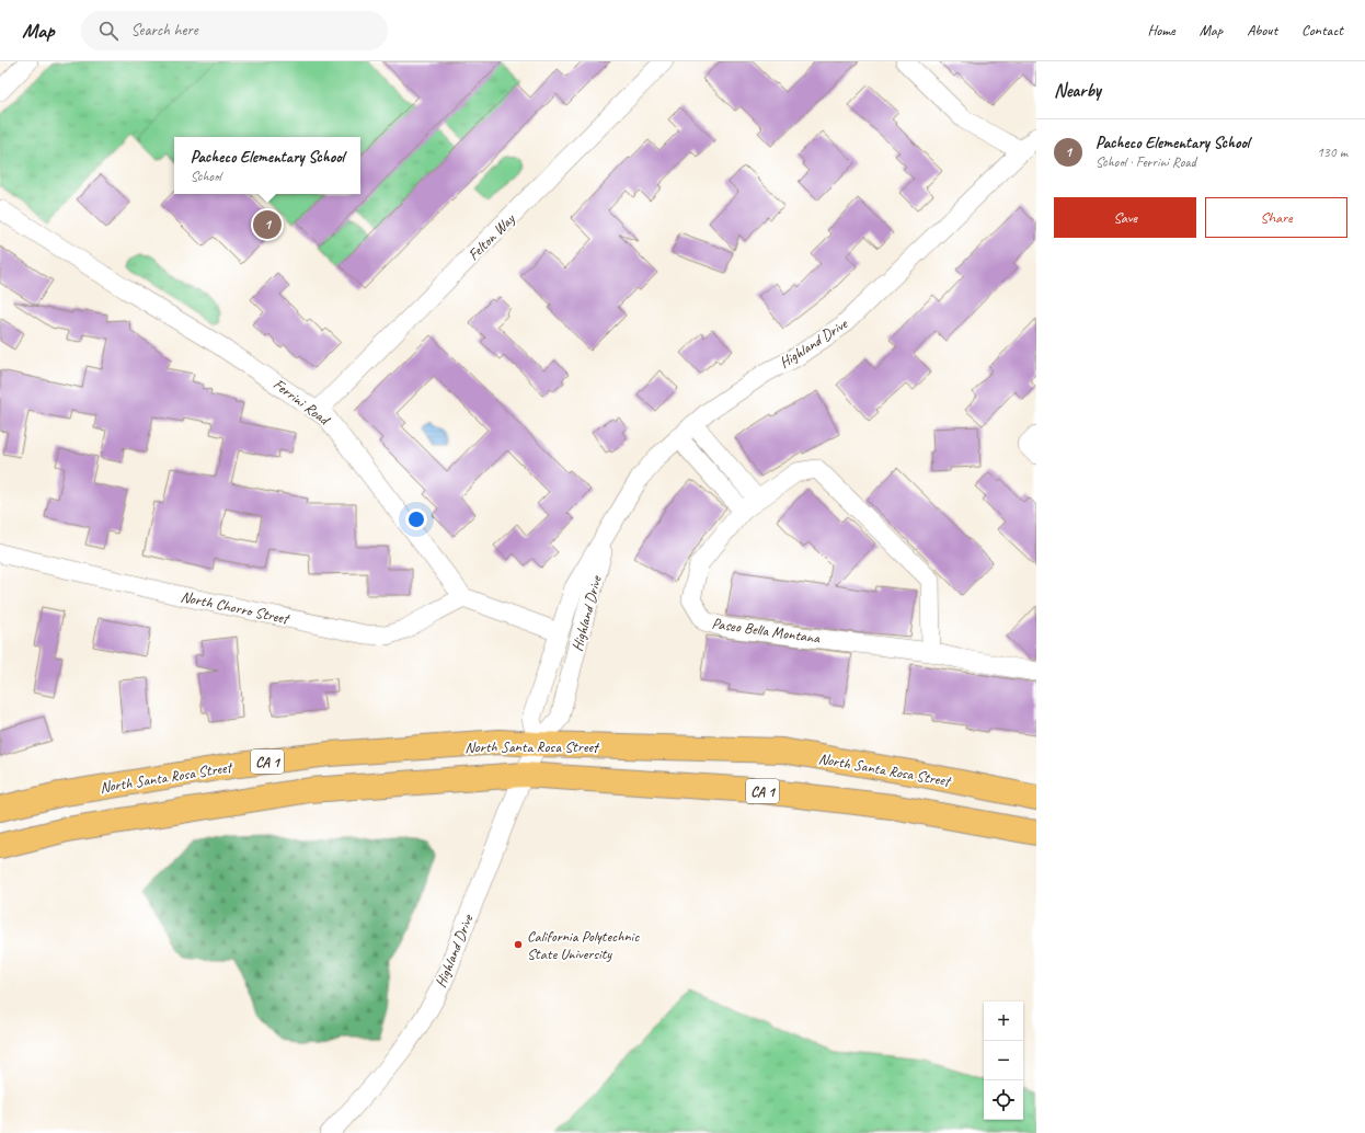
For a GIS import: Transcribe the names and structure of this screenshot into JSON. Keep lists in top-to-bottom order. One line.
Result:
{"streets":{"highway":["North Santa Rosa Street","CA 1"],"street":["Felton Way","Highland Drive","Ferrini Road","North Chorro Street","Paseo Bella Montana"]},"crossings":[["Felton Way","Ferrini Road"],["Highland Drive","North Santa Rosa Street"],["Ferrini Road","North Chorro Street"]],"places":["California Polytechnic State University"],"page":{"header":"Map","search":"Search here","nav":["Home","Map","About","Contact"],"heading":"Nearby","list":[{"mark":"1","name":"Pacheco Elementary School","note":"School · Ferrini Road","value":"130 m"}],"popup":["Pacheco Elementary School","School"],"buttons":["Save","Share"],"pins":"1","map_buttons":["+","−"]}}
